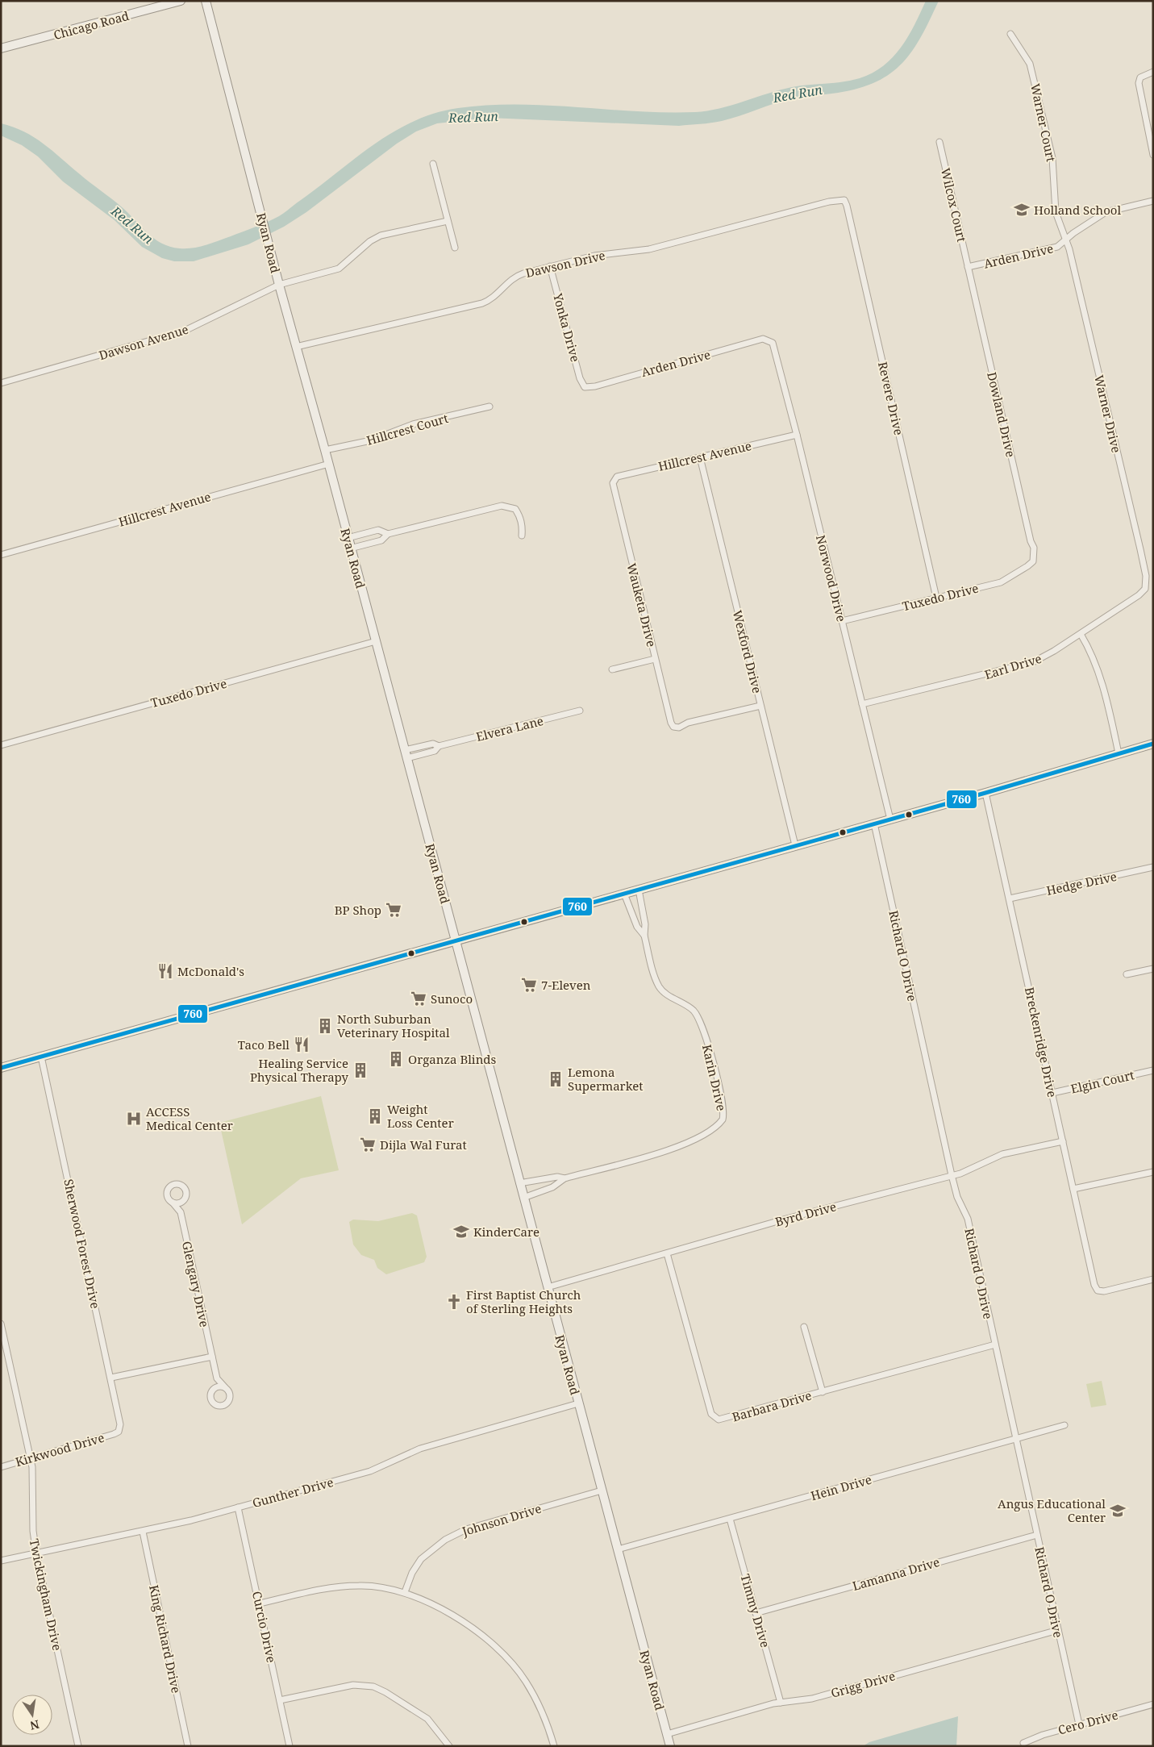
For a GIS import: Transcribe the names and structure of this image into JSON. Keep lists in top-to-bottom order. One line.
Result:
{"streets":{"main road":["Chicago Road","Ryan Road"],"street":["Warner Court","Wilcox Court","Arden Drive","Dawson Drive","Yonka Drive","Dawson Avenue","Revere Drive","Warner Drive","Dowland Drive","Hillcrest Court","Hillcrest Avenue","Norwood Drive","Tuxedo Drive","Wauketa Drive","Wexford Drive","Earl Drive","Elvera Lane","Hedge Drive","Richard O Drive","Breckenridge Drive","Karin Drive","Elgin Court","Byrd Drive","Sherwood Forest Drive","Glengary Drive","Barbara Drive","Kirkwood Drive","Hein Drive","Gunther Drive","Johnson Drive","Lamanna Drive","Twickingham Drive","Timmy Drive","Curcio Drive","King Richard Drive","Grigg Drive","Cero Drive"]},"crossings":[["Warner Court","Arden Drive"],["Warner Court","Warner Drive"],["Wilcox Court","Arden Drive"],["Wilcox Court","Dowland Drive"],["Ryan Road","Dawson Drive"],["Ryan Road","Dawson Avenue"],["Ryan Road","Hillcrest Court"],["Ryan Road","Hillcrest Avenue"],["Ryan Road","Tuxedo Drive"],["Ryan Road","Elvera Lane"],["Ryan Road","Karin Drive"],["Ryan Road","Byrd Drive"],["Ryan Road","Hein Drive"],["Ryan Road","Gunther Drive"],["Ryan Road","Johnson Drive"],["Ryan Road","Grigg Drive"],["Arden Drive","Yonka Drive"],["Arden Drive","Warner Drive"],["Arden Drive","Dowland Drive"],["Arden Drive","Norwood Drive"],["Dawson Drive","Yonka Drive"],["Dawson Drive","Revere Drive"],["Revere Drive","Tuxedo Drive"],["Warner Drive","Earl Drive"],["Dowland Drive","Tuxedo Drive"],["Hillcrest Avenue","Norwood Drive"],["Hillcrest Avenue","Wauketa Drive"],["Hillcrest Avenue","Wexford Drive"],["Norwood Drive","Tuxedo Drive"],["Norwood Drive","Earl Drive"],["Wauketa Drive","Wexford Drive"],["Hedge Drive","Breckenridge Drive"],["Richard O Drive","Byrd Drive"],["Richard O Drive","Barbara Drive"],["Richard O Drive","Hein Drive"],["Richard O Drive","Lamanna Drive"],["Richard O Drive","Grigg Drive"],["Richard O Drive","Cero Drive"],["Breckenridge Drive","Elgin Court"],["Breckenridge Drive","Byrd Drive"],["Byrd Drive","Barbara Drive"],["Sherwood Forest Drive","Kirkwood Drive"],["Kirkwood Drive","Twickingham Drive"],["Hein Drive","Timmy Drive"],["Gunther Drive","Twickingham Drive"],["Gunther Drive","Curcio Drive"],["Gunther Drive","King Richard Drive"],["Lamanna Drive","Timmy Drive"],["Timmy Drive","Grigg Drive"]],"water":["Red Run"],"places":{"school or university":["Holland School","KinderCare","Angus Educational Center"],"supermarket":["BP Shop","7-Eleven","Sunoco","Dijla Wal Furat"],"restaurant":["McDonald's","Taco Bell"],"building":["North Suburban Veterinary Hospital","Organza Blinds","Healing Service Physical Therapy","Lemona Supermarket","Weight Loss Center"],"hospital":["ACCESS Medical Center"],"church":["First Baptist Church of Sterling Heights"]},"lines":["transit line 760"],"north":"bottom"}
